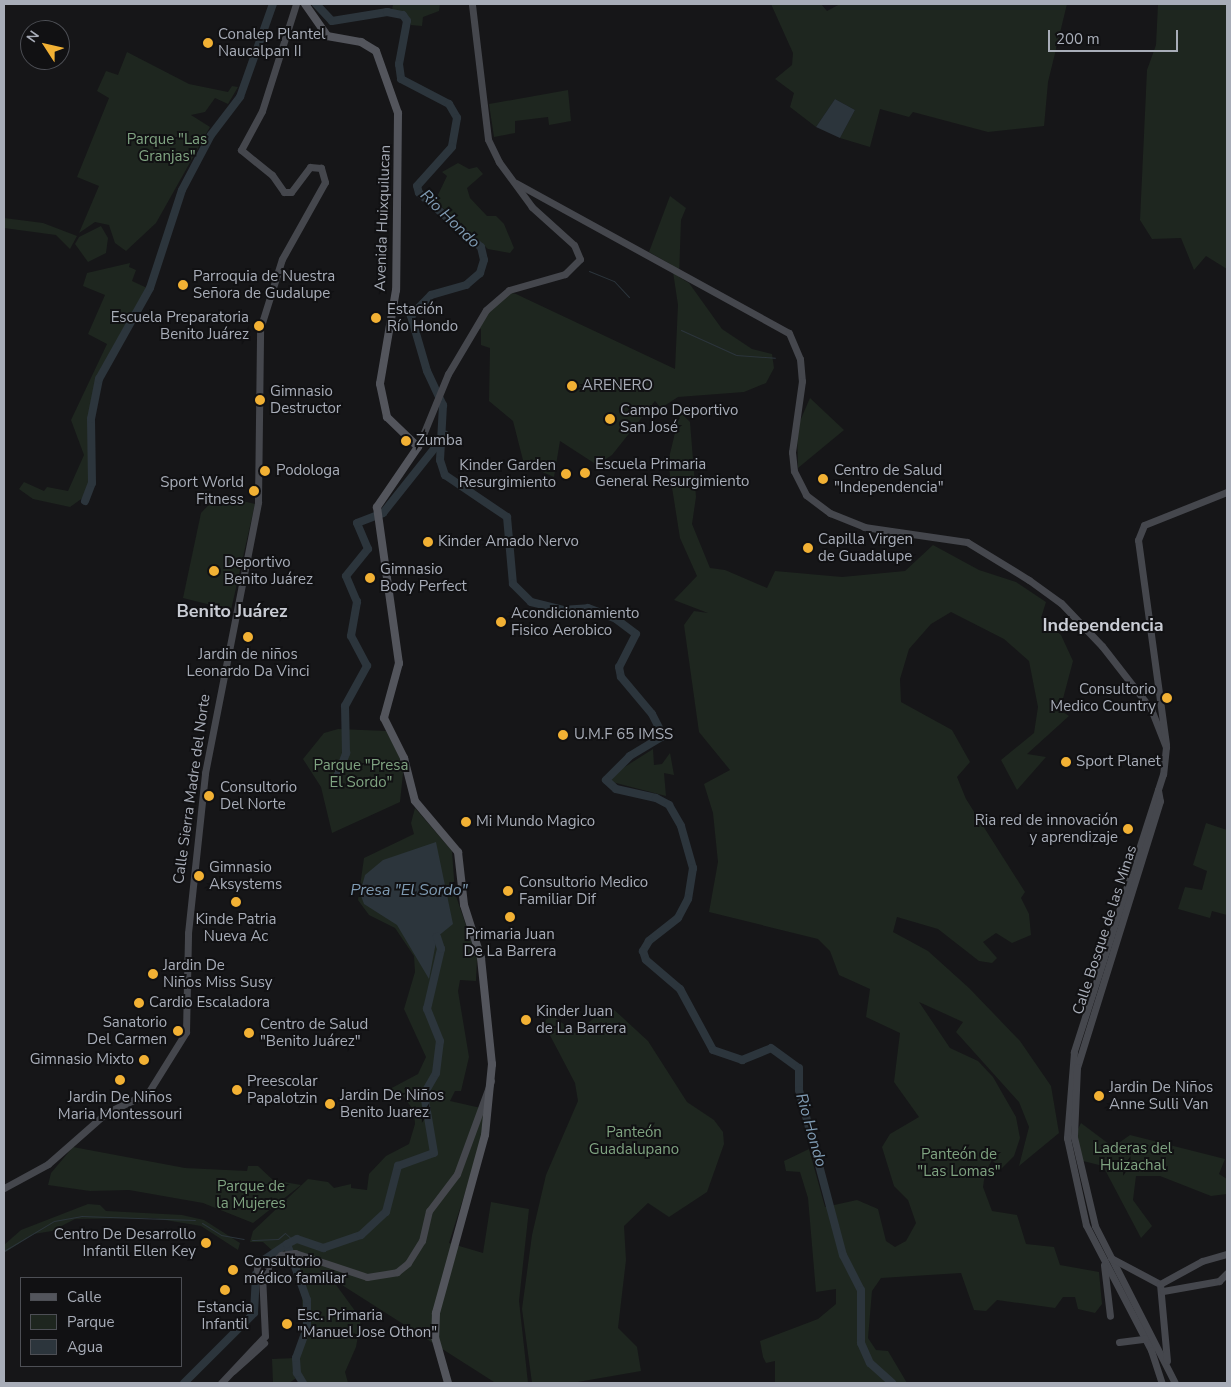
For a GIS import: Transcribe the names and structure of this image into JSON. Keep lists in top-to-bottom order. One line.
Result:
{"streets":{"main road":["Avenida Huixquilucan","Calle Sierra Madre del Norte","Calle Bosque de las Minas"]},"districts":["Benito Juárez","Independencia"],"water":["Rio Hondo","Presa \"El Sordo\""],"parks":["Parque \"Las Granjas\"","Parque \"Presa El Sordo\"","Panteón Guadalupano","Laderas del Huizachal","Panteón de \"Las Lomas\"","Parque de la Mujeres"],"places":["Conalep Plantel Naucalpan II","Parroquia de Nuestra Señora de Gudalupe","Estación Río Hondo","Escuela Preparatoria Benito Juárez","ARENERO","Gimnasio Destructor","Campo Deportivo San José","Zumba","Podologa","Escuela Primaria General Resurgimiento","Kinder Garden Resurgimiento","Centro de Salud \"Independencia\"","Sport World Fitness","Kinder Amado Nervo","Capilla Virgen de Guadalupe","Deportivo Benito Juárez","Gimnasio Body Perfect","Acondicionamiento Fisico Aerobico","Jardin de niños Leonardo Da Vinci","Consultorio Medico Country","U.M.F 65 IMSS","Sport Planet","Consultorio Del Norte","Mi Mundo Magico","Ria red de innovación y aprendizaje","Gimnasio Aksystems","Consultorio Medico Familiar Dif","Kinde Patria Nueva Ac","Primaria Juan De La Barrera","Jardin De Niños Miss Susy","Cardio Escaladora","Kinder Juan de La Barrera","Sanatorio Del Carmen","Centro de Salud \"Benito Juárez\"","Gimnasio Mixto","Jardin De Niños Maria Montessouri","Preescolar Papalotzin","Jardin De Niños Anne Sulli Van","Jardin De Niños Benito Juarez","Centro De Desarrollo Infantil Ellen Key","Consultorio médico familiar","Estancia Infantil","Esc. Primaria \"Manuel Jose Othon\""],"legend":["Calle","Parque","Agua"],"scale_bar":"200 m","north":"top left"}
